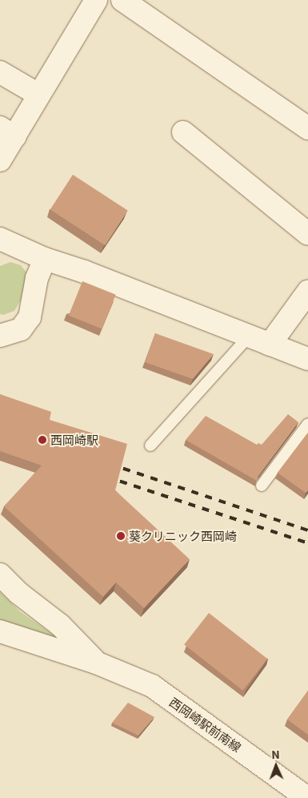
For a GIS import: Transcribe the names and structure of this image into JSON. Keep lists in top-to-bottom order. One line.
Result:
{"streets":{"street":["西岡崎駅前南線"]},"places":["西岡崎駅","葵クリニック西岡崎"],"north":"top"}
